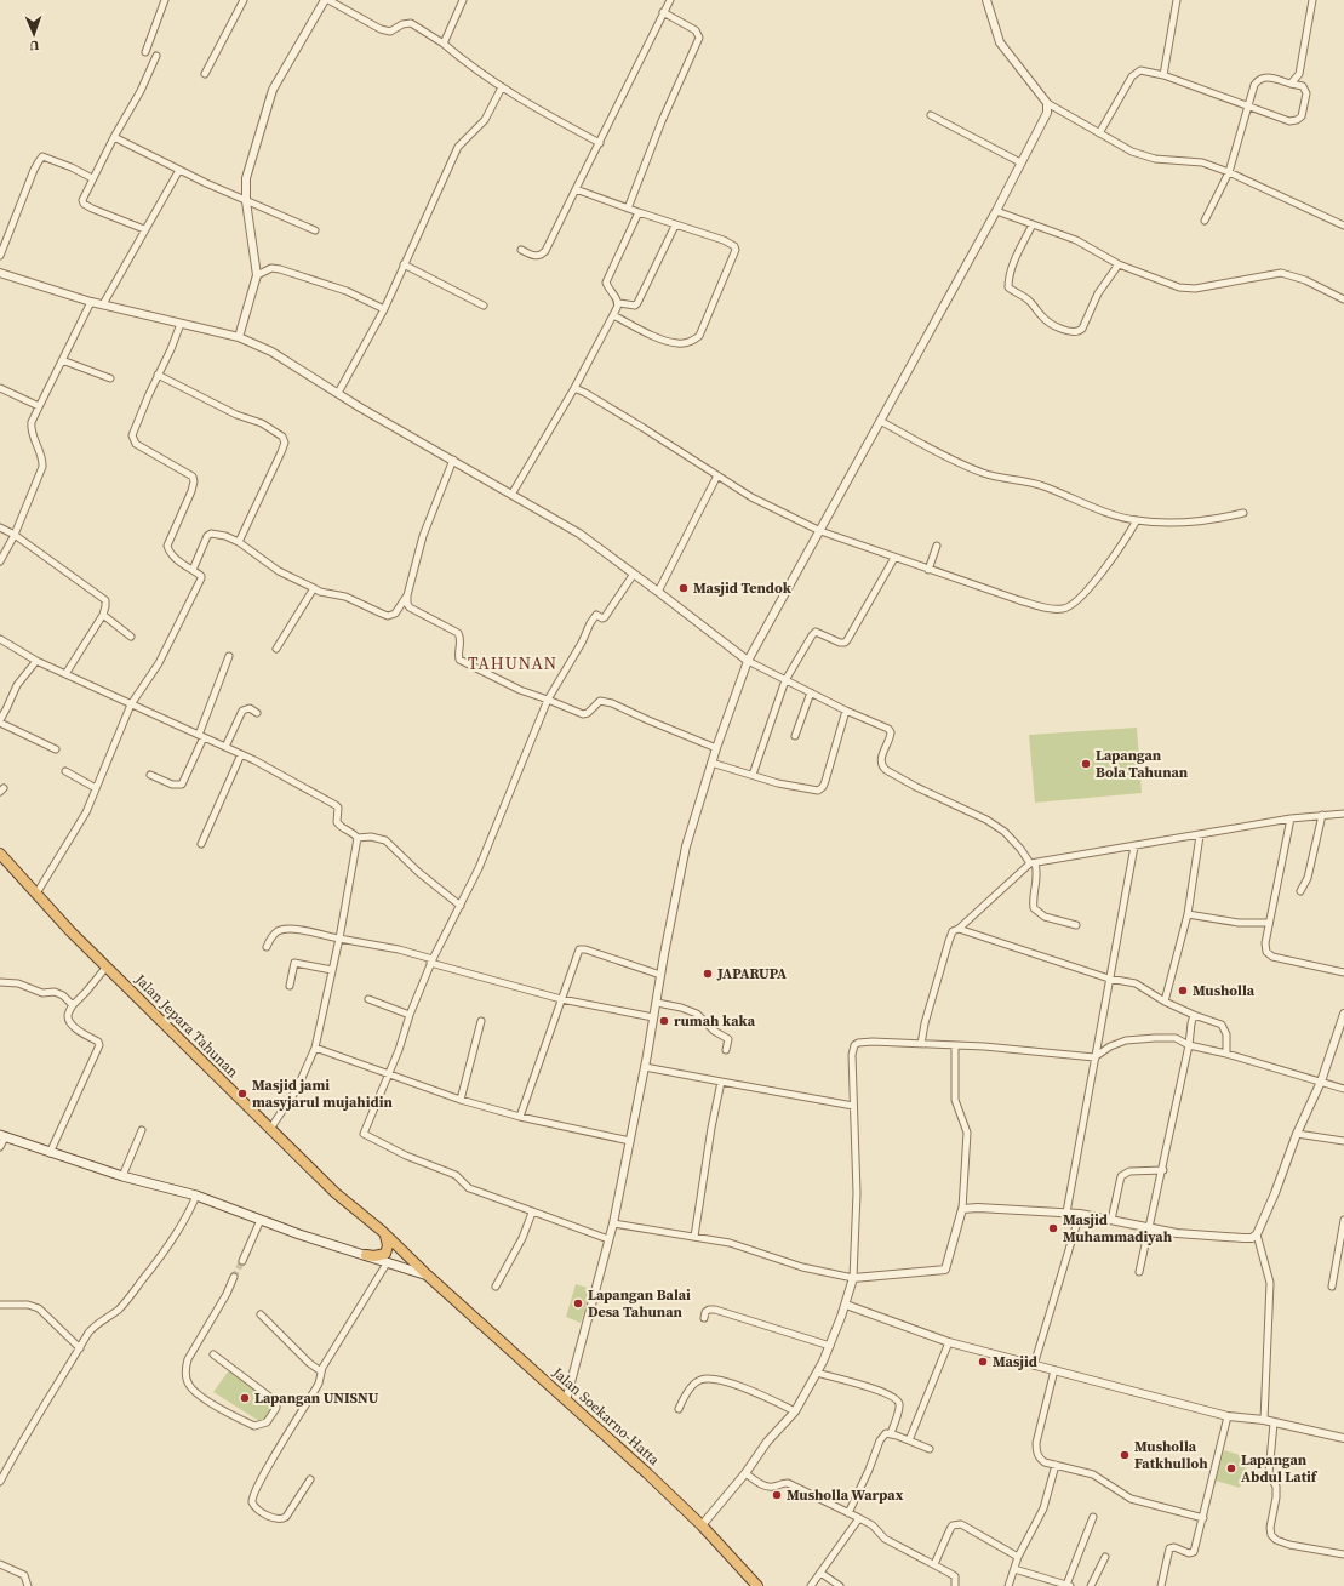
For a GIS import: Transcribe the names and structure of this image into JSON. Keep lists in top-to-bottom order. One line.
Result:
{"streets":{"highway":["Jalan Jepara Tahunan","Jalan Soekarno-Hatta"]},"crossings":[["Jalan Jepara Tahunan","Jalan Soekarno-Hatta"]],"districts":["TAHUNAN"],"places":["Masjid Tendok","Lapangan Bola Tahunan","JAPARUPA","Musholla","rumah kaka","Masjid jami masyjarul mujahidin","Masjid Muhammadiyah","Lapangan Balai Desa Tahunan","Masjid","Lapangan UNISNU","Musholla Fatkhulloh","Lapangan Abdul Latif","Musholla Warpax"],"north":"bottom"}
